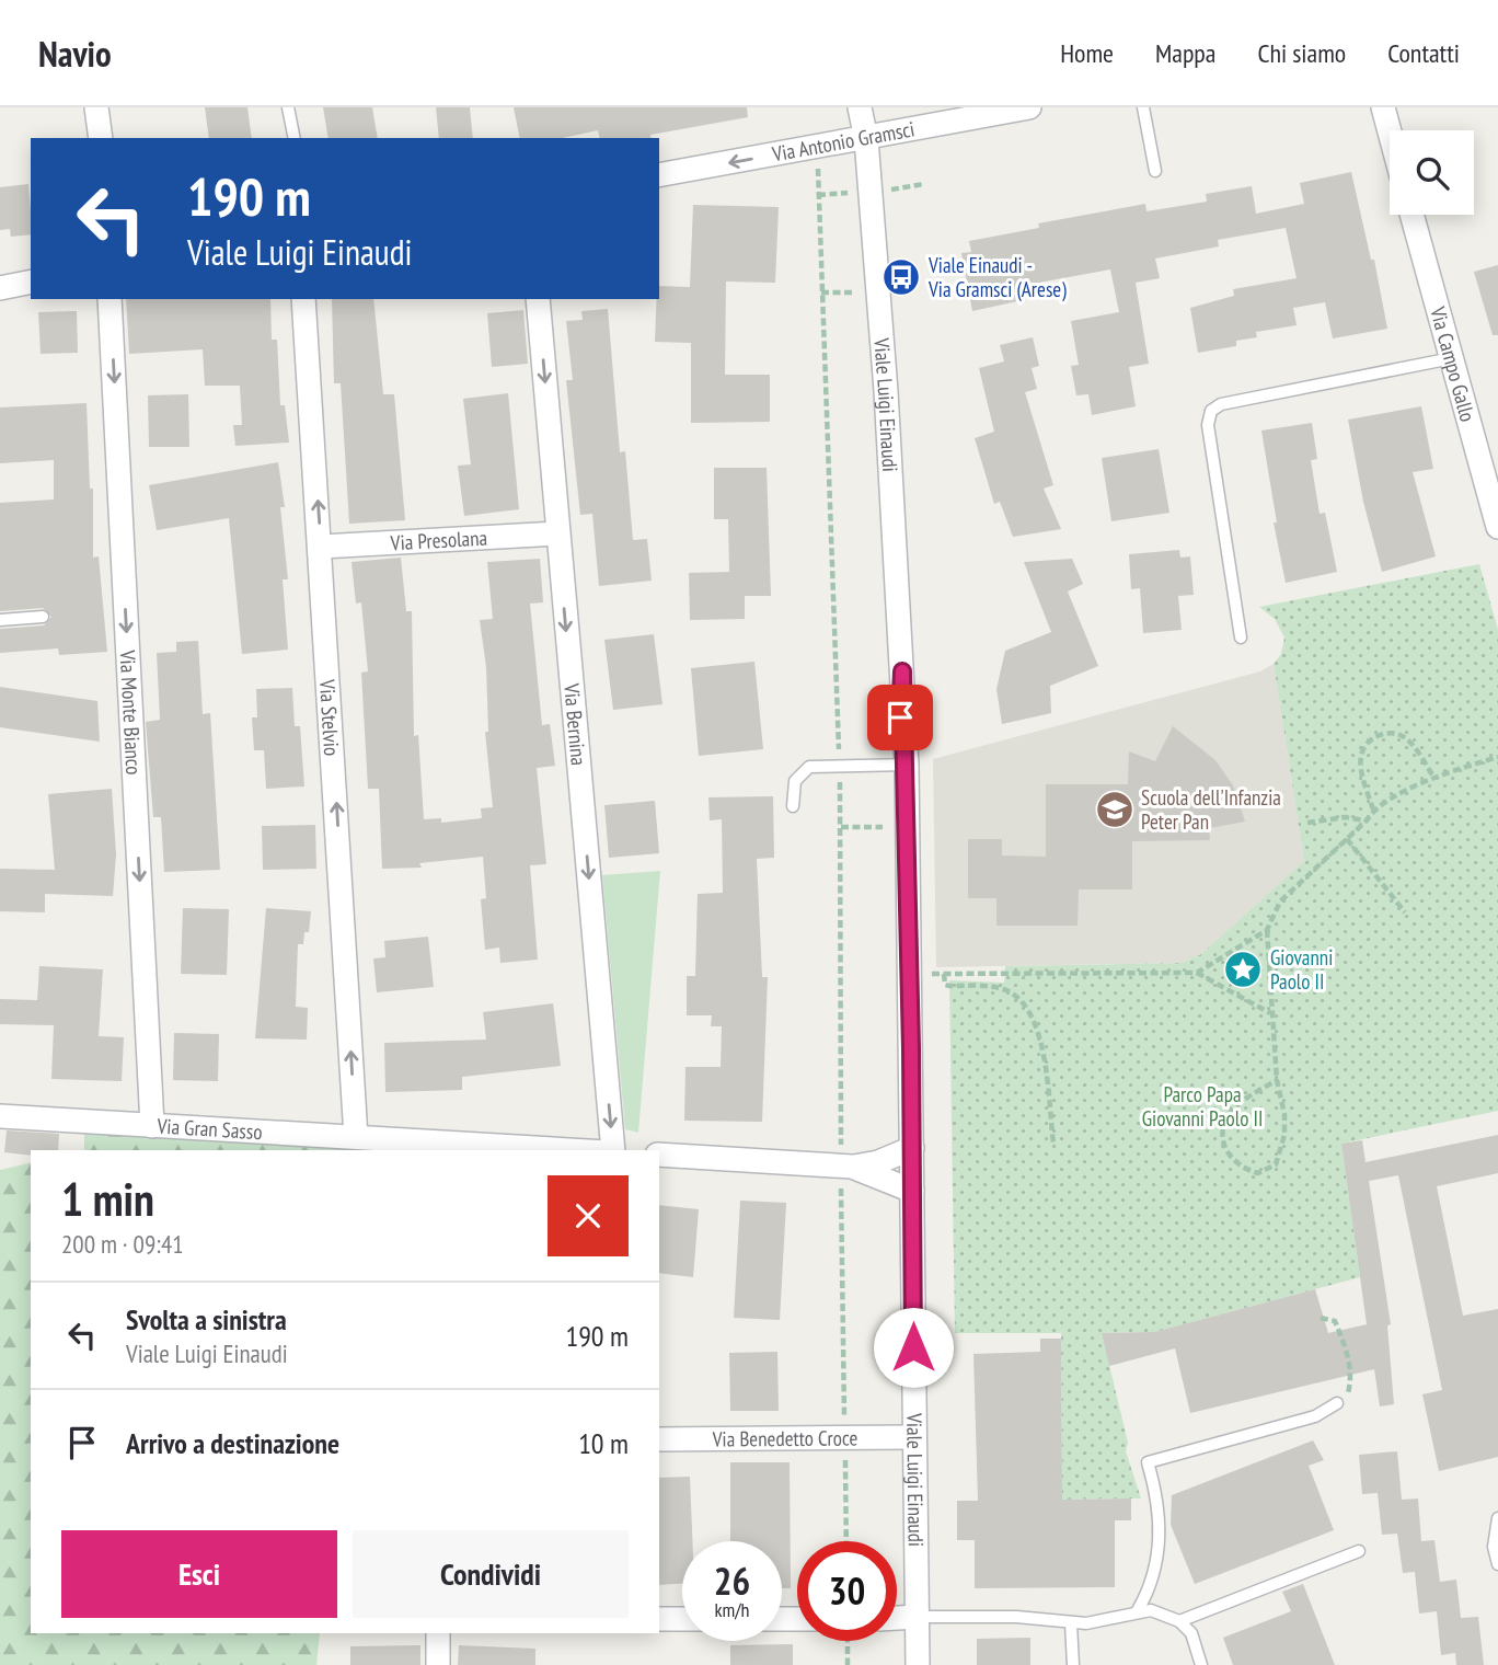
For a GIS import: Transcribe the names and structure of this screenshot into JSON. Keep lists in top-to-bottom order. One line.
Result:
{"streets":{"street":["Via Antonio Gramsci","Via Campo Gallo","Viale Luigi Einaudi","Via Presolana","Via Monte Bianco","Via Stelvio","Via Bernina","Via Gran Sasso","Via Benedetto Croce"]},"crossings":[["Via Antonio Gramsci","Viale Luigi Einaudi"],["Viale Luigi Einaudi","Via Benedetto Croce"],["Via Presolana","Via Stelvio"],["Via Presolana","Via Bernina"],["Via Monte Bianco","Via Gran Sasso"],["Via Stelvio","Via Gran Sasso"]],"one_way":["Via Antonio Gramsci","Via Monte Bianco","Via Stelvio","Via Bernina"],"parks":["Parco Papa Giovanni Paolo II"],"places":{"bus stop":["Viale Einaudi - Via Gramsci (Arese)"],"school or university":["Scuola dell'Infanzia Peter Pan"],"place":["Giovanni Paolo II"]},"page":{"header":"Navio","nav":["Home","Mappa","Chi siamo","Contatti"],"turn":["190 m","Viale Luigi Einaudi"],"heading":["1 min","200 m · 09:41"],"list":[{"name":"Svolta a sinistra","note":"Viale Luigi Einaudi","value":"190 m"},{"name":"Arrivo a destinazione","value":"10 m"}],"buttons":["Esci","Condividi"],"speed":"26 km/h","limit":"30"}}
